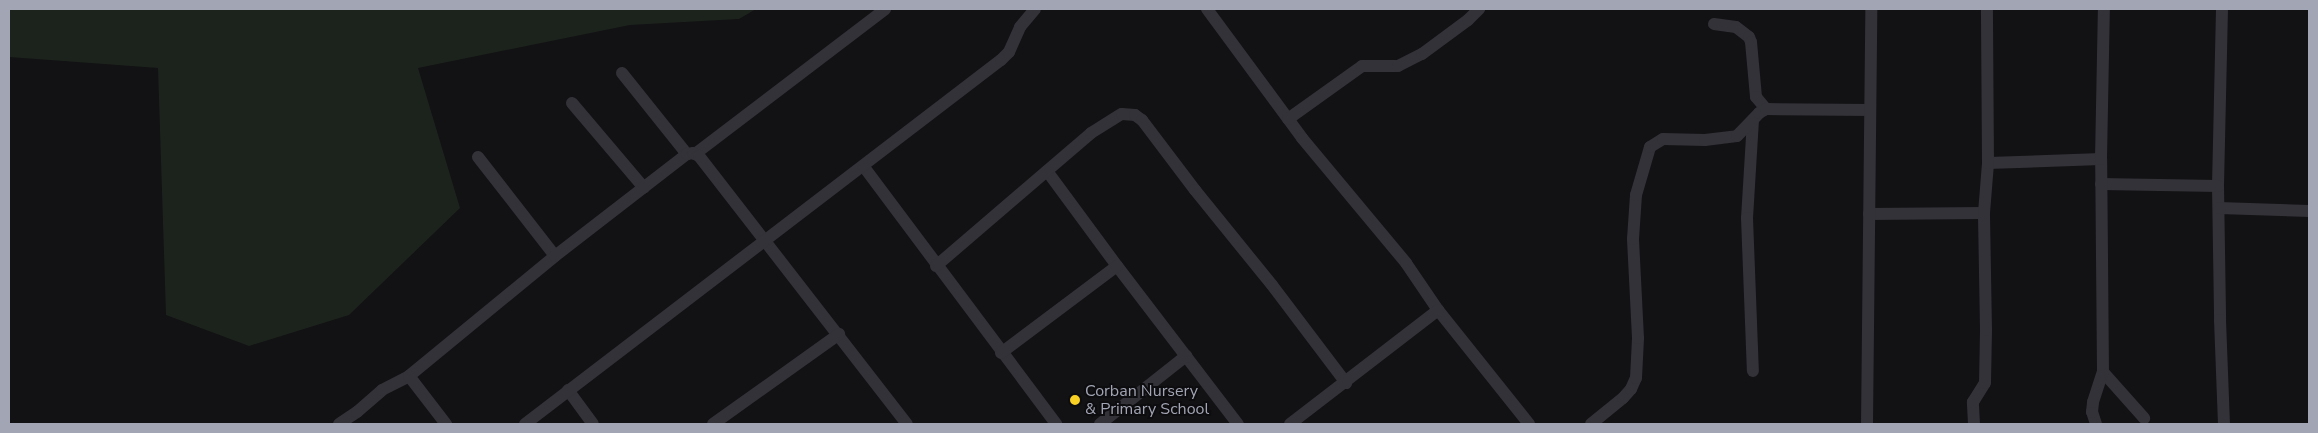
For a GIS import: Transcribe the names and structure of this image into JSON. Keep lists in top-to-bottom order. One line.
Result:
{"places":["Corban Nursery & Primary School"]}
